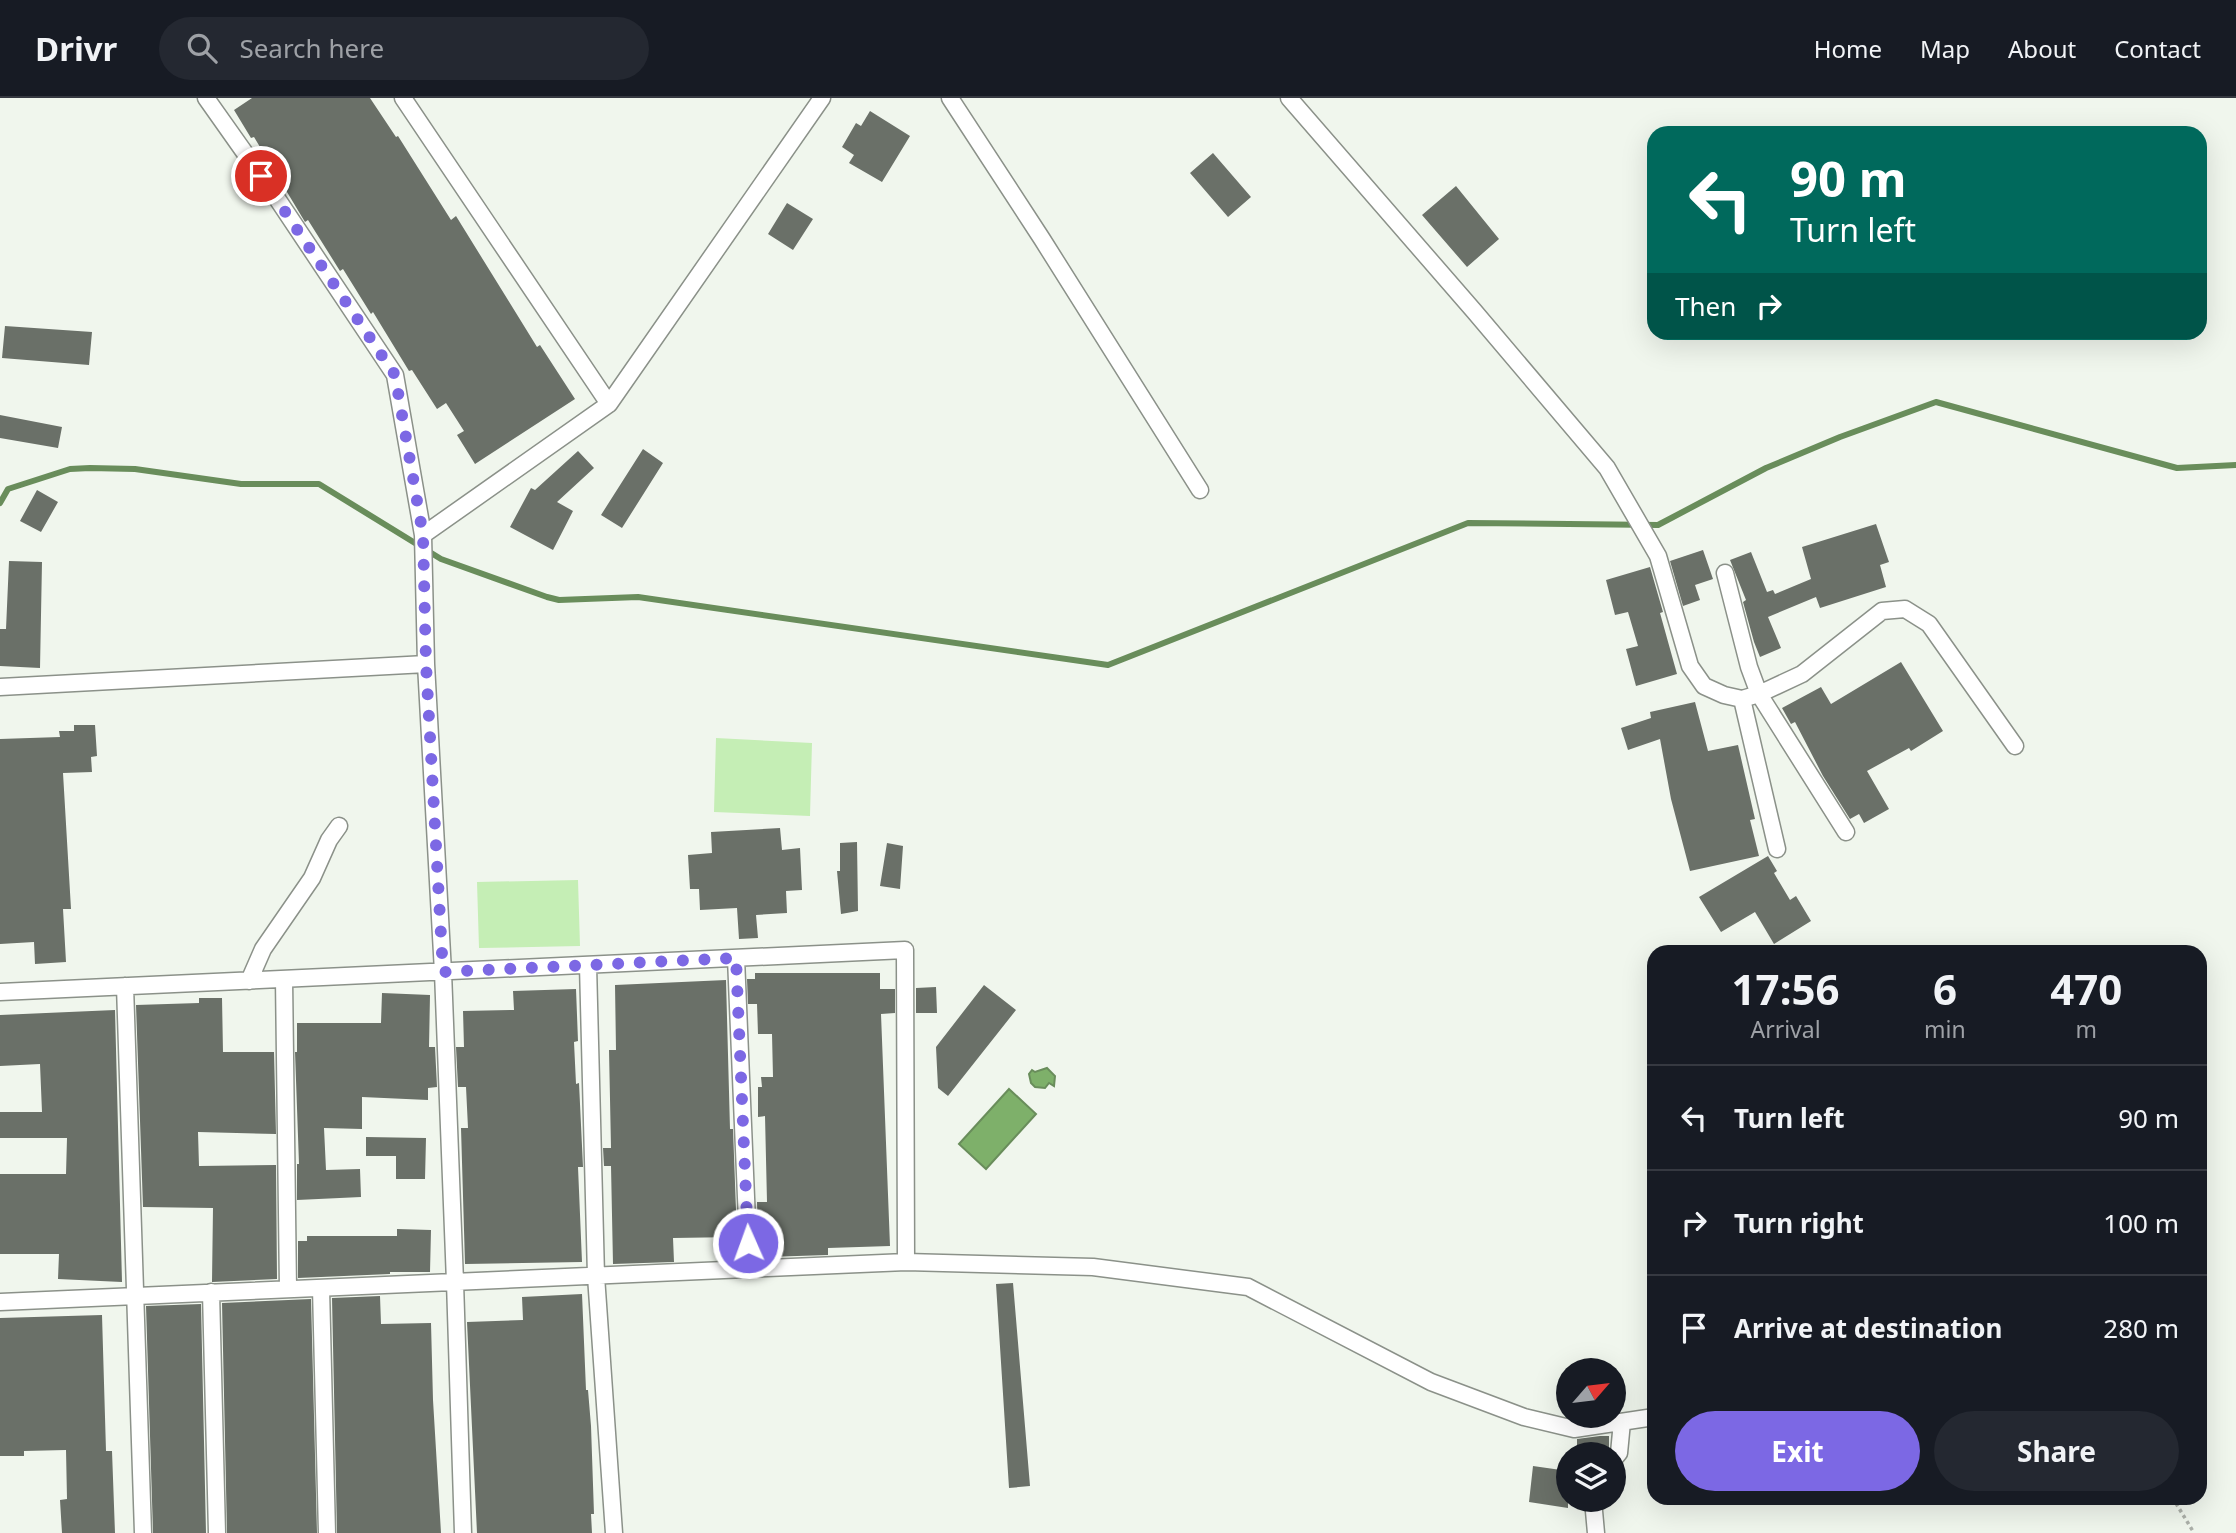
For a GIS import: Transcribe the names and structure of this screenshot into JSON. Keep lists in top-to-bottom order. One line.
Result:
{"north":"top right","page":{"header":"Drivr","search":"Search here","nav":["Home","Map","About","Contact"],"turn":["90 m","Turn left"],"then":"Then","eta":["17:56","Arrival","6","min","470","m"],"list":[{"name":"Turn left","value":"90 m"},{"name":"Turn right","value":"100 m"},{"name":"Arrive at destination","value":"280 m"}],"buttons":["Exit","Share"]}}
